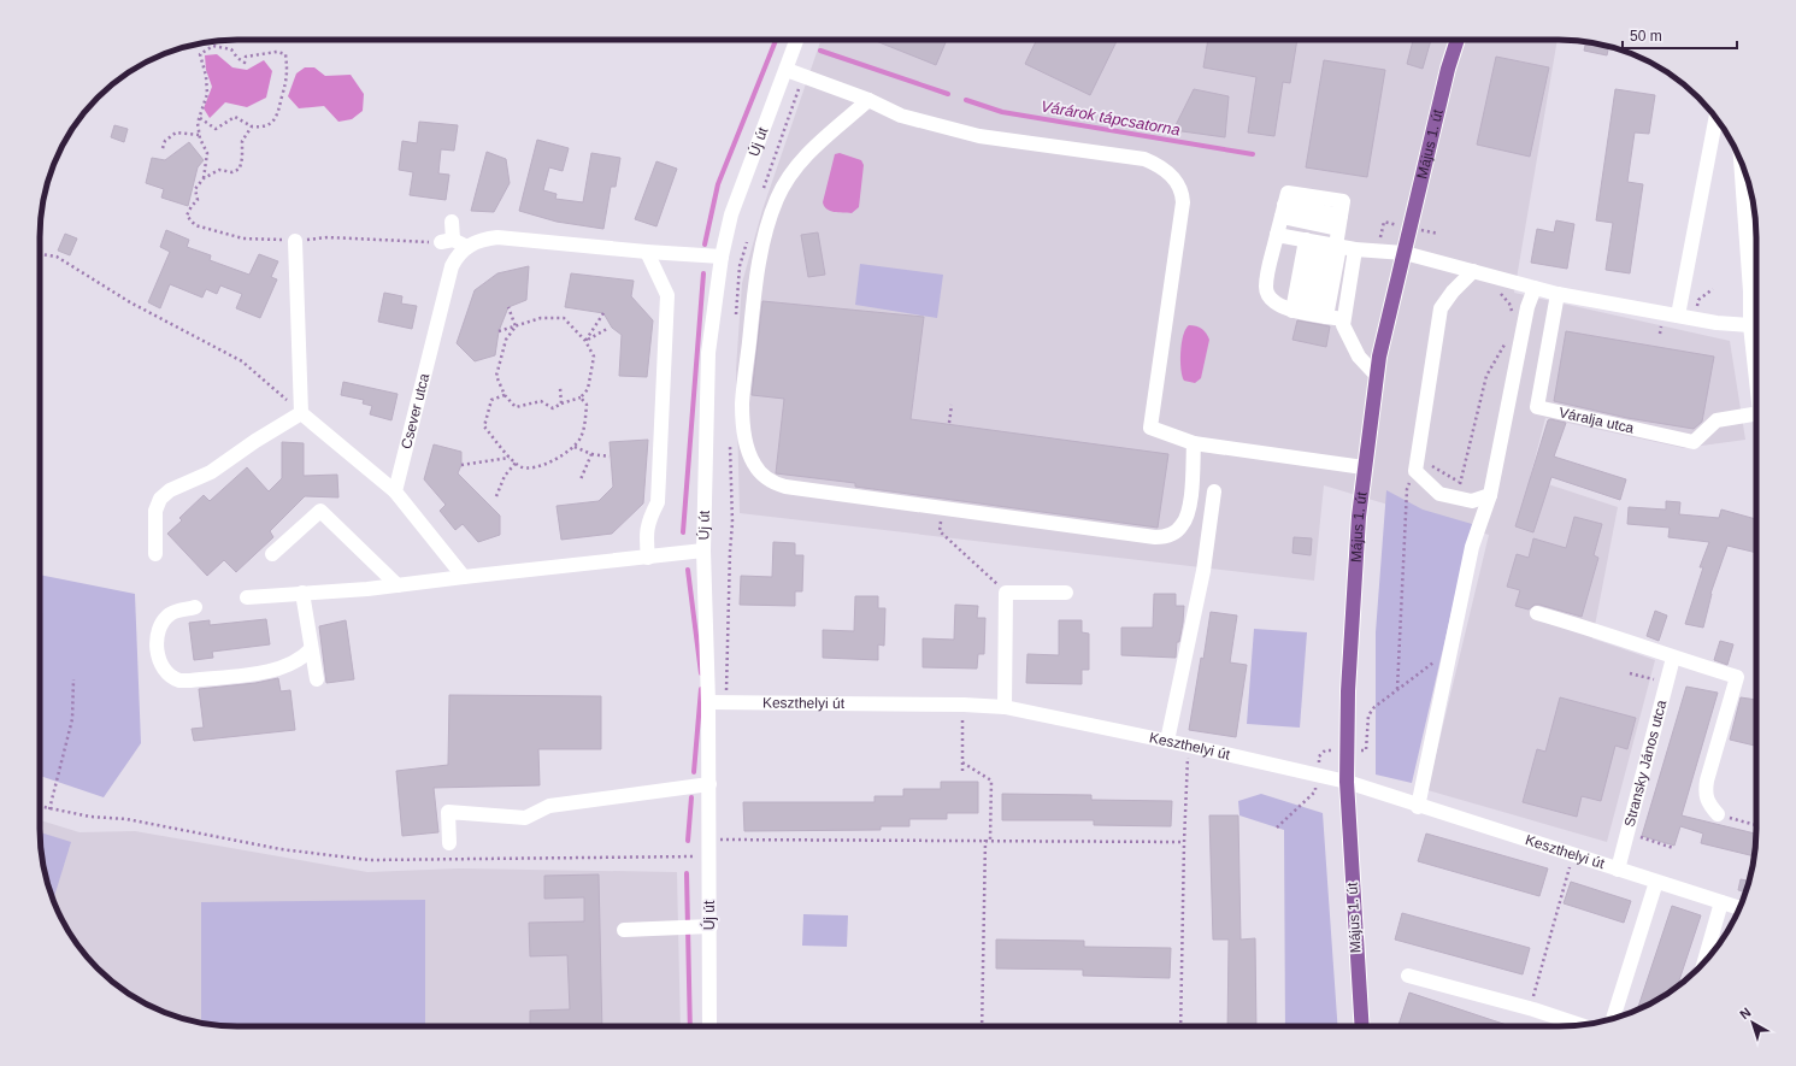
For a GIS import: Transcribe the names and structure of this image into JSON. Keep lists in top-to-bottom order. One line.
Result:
{"streets":{"main road":["Május 1. út"],"street":["Új út","Csever utca","Váralja utca","Keszthelyi út","Stransky János utca"]},"crossings":[["Új út","Csever utca"],["Új út","Keszthelyi út"],["Május 1. út","Keszthelyi út"],["Keszthelyi út","Stransky János utca"]],"water":["Várárok tápcsatorna"],"scale_bar":"50 m","north":"top left"}
